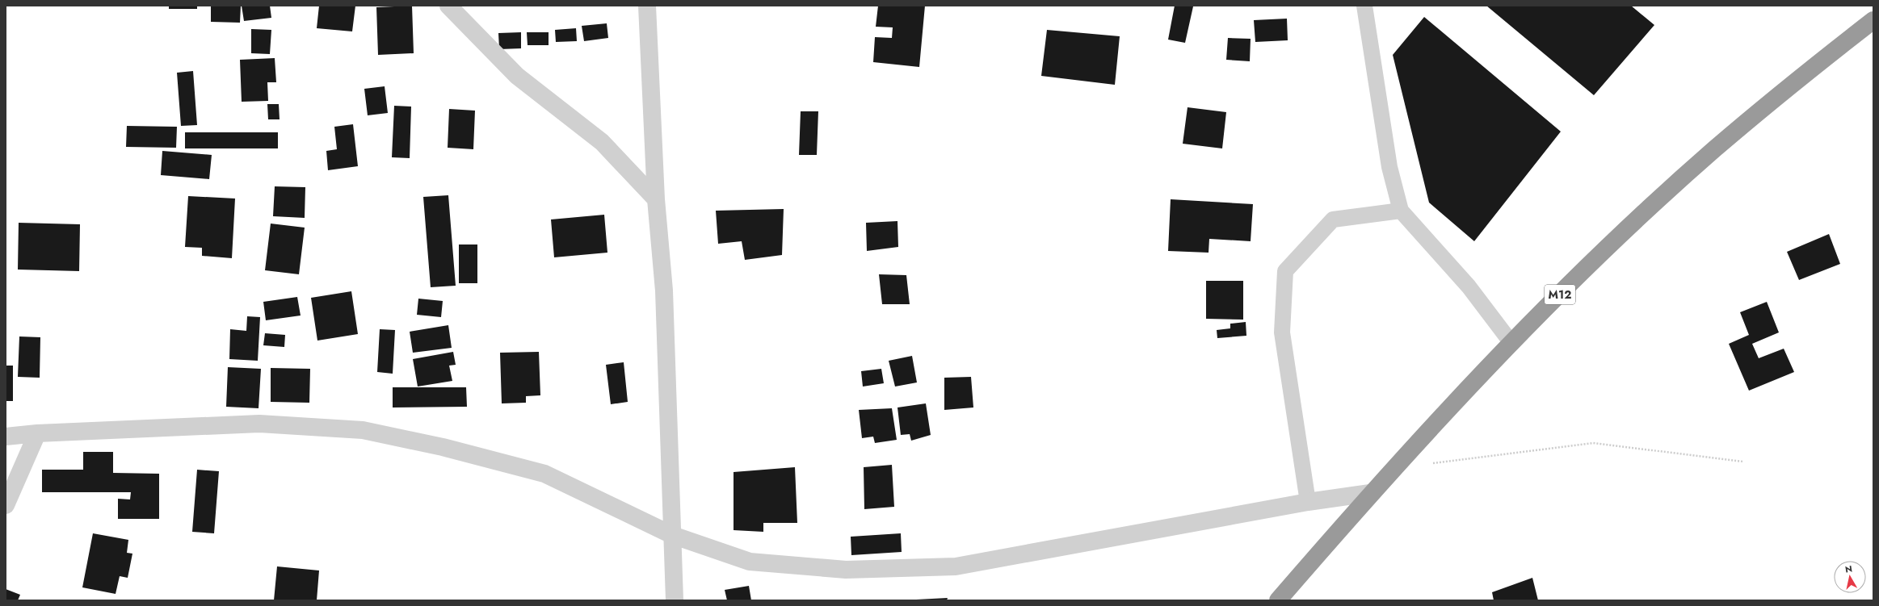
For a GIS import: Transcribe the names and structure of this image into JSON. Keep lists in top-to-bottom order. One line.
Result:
{"streets":{"highway":["M12"]},"north":"top"}
